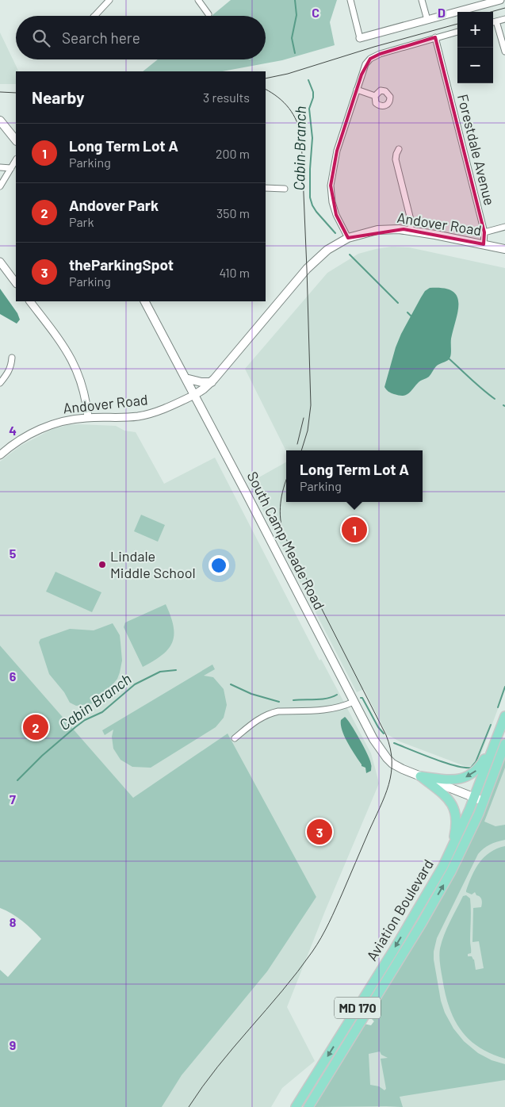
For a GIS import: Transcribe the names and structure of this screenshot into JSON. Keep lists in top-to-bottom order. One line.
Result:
{"streets":{"main road":["Andover Road","South Camp Meade Road","Aviation Boulevard","MD 170"],"street":["Forestdale Avenue"]},"crossings":[["Forestdale Avenue","Andover Road"],["Andover Road","South Camp Meade Road"],["South Camp Meade Road","MD 170"],["Aviation Boulevard","MD 170"]],"water":["Cabin Branch"],"places":["Lindale Middle School"],"page":{"map_buttons":["+","−"],"search":"Search here","heading":["Nearby","3 results"],"list":[{"mark":"1","name":"Long Term Lot A","note":"Parking","value":"200 m"},{"mark":"2","name":"Andover Park","note":"Park","value":"350 m"},{"mark":"3","name":"theParkingSpot","note":"Parking","value":"410 m"}],"popup":["Long Term Lot A","Parking"],"pins":["1","2","3"]},"grid":{"columns":["C","D"],"rows":["4","5","6","7","8","9"]}}
